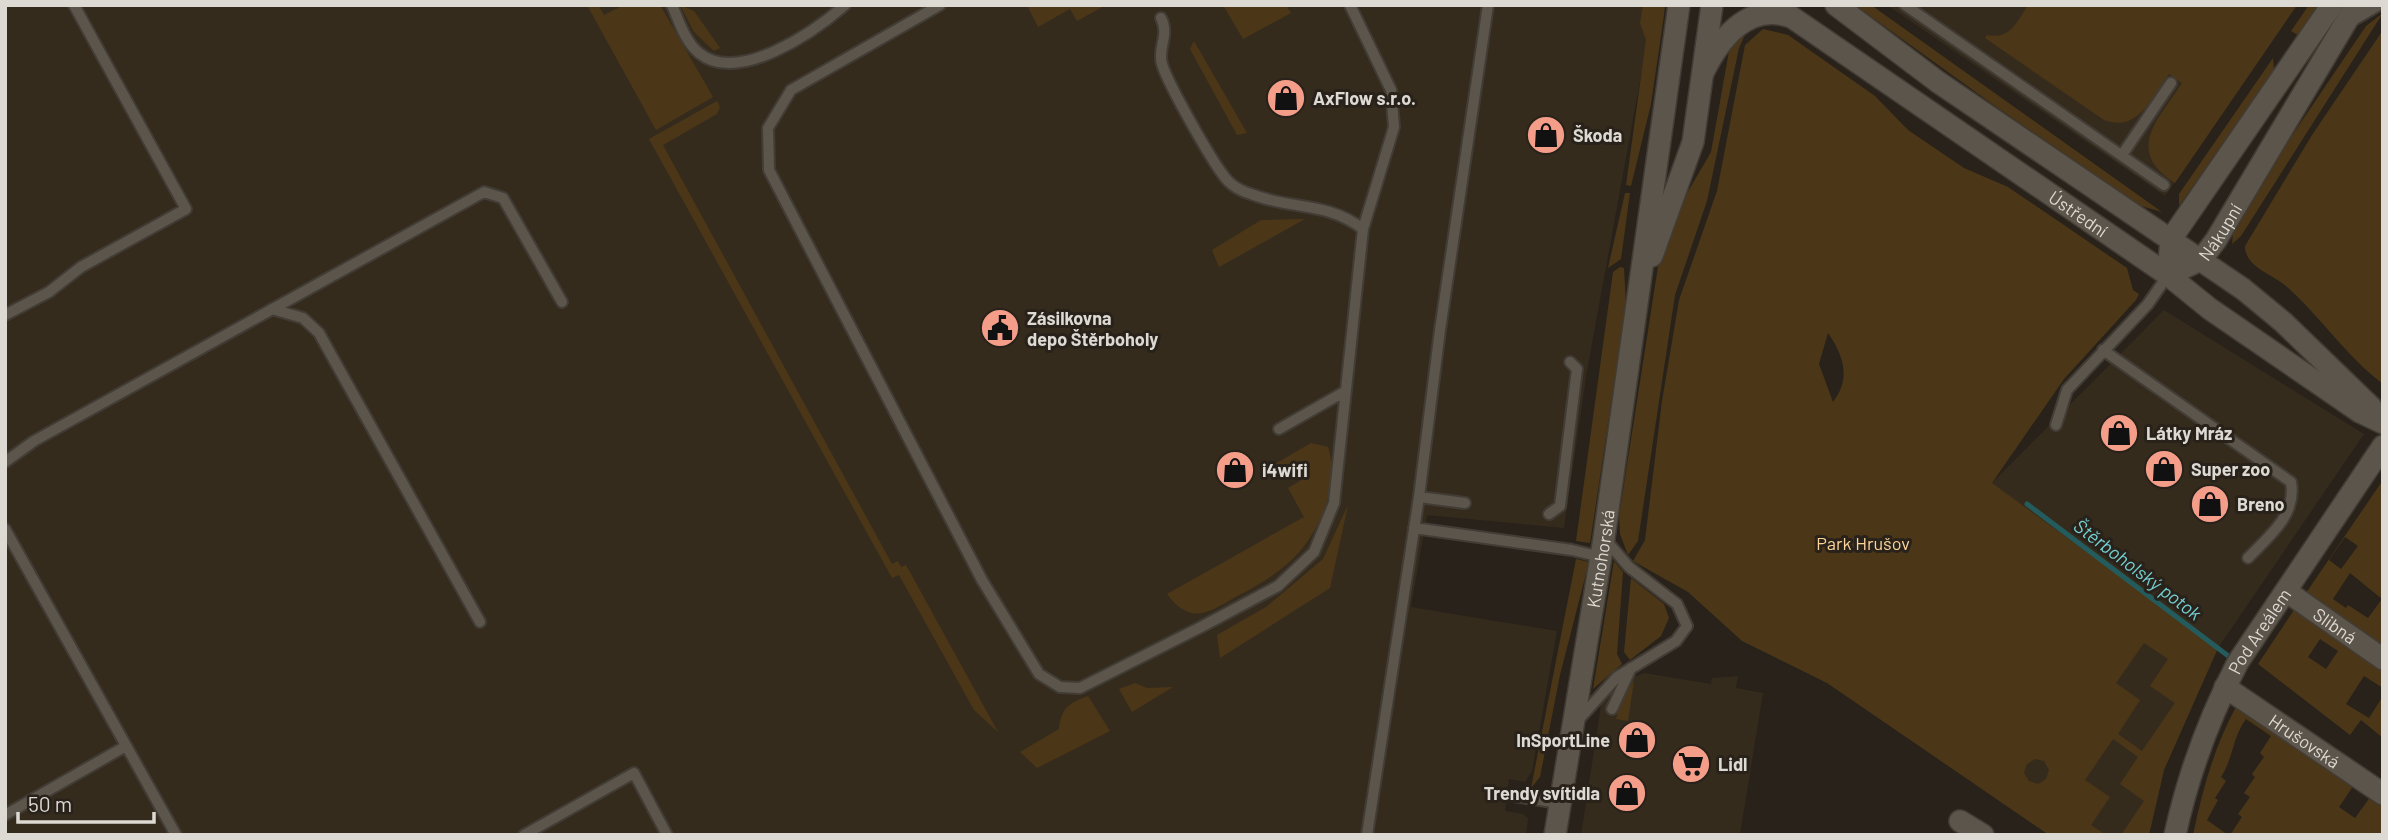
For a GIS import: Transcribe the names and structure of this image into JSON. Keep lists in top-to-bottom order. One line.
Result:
{"streets":{"street":["Ústřední","Nákupní","Kutnohorská","Slibná","Pod Areálem","Hrušovská"]},"crossings":[["Ústřední","Nákupní"],["Slibná","Pod Areálem"],["Pod Areálem","Hrušovská"]],"water":["Štěrboholský potok"],"parks":["Park Hrušov"],"places":{"shop":["AxFlow s.r.o.","Škoda","Látky Mráz","Super zoo","i4wifi","Breno","InSportLine","Trendy svítidla"],"public building":["Zásilkovna depo Štěrboholy"],"supermarket":["Lidl"]},"scale_bar":"50 m"}
